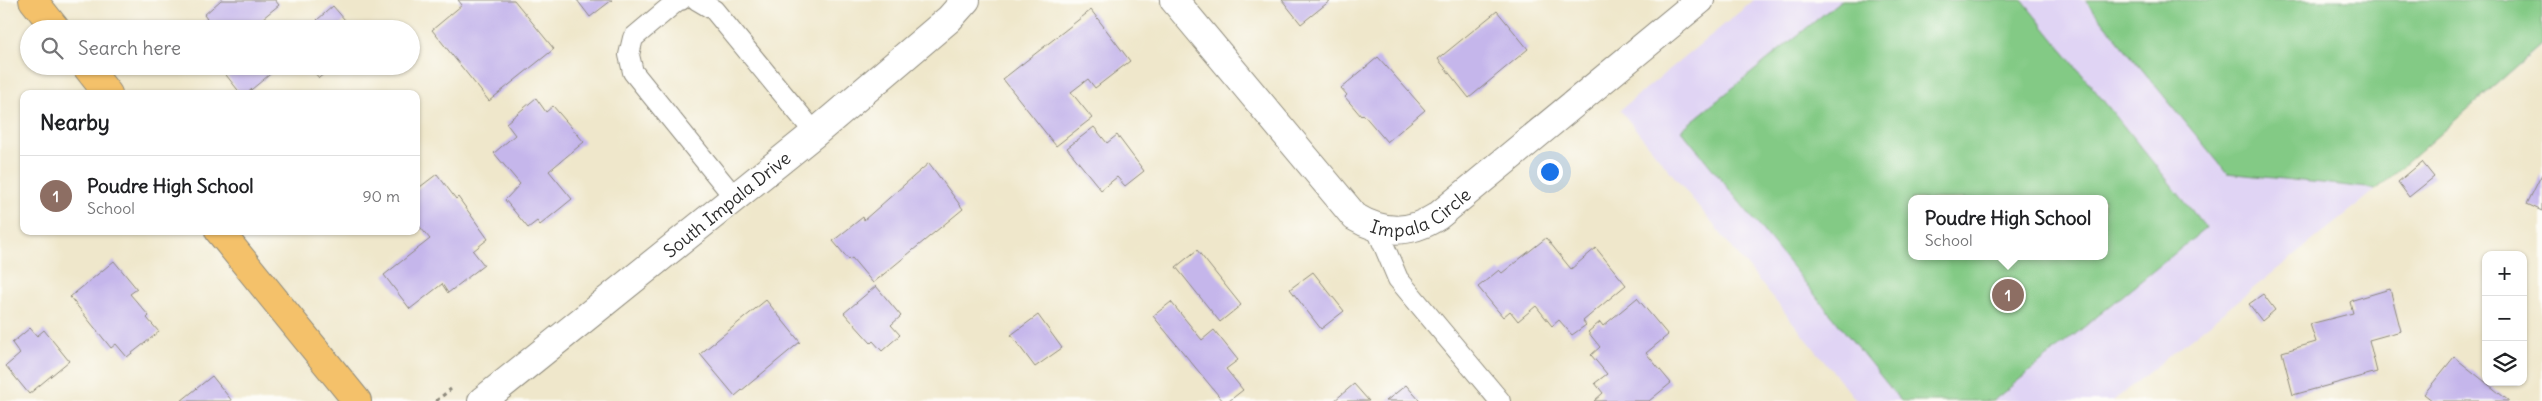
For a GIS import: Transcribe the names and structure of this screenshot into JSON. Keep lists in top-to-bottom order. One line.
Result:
{"streets":{"street":["South Impala Drive","Impala Circle"]},"page":{"search":"Search here","heading":"Nearby","list":[{"mark":"1","name":"Poudre High School","note":"School","value":"90 m"}],"popup":["Poudre High School","School"],"map_buttons":["+","−"],"pins":"1"}}
